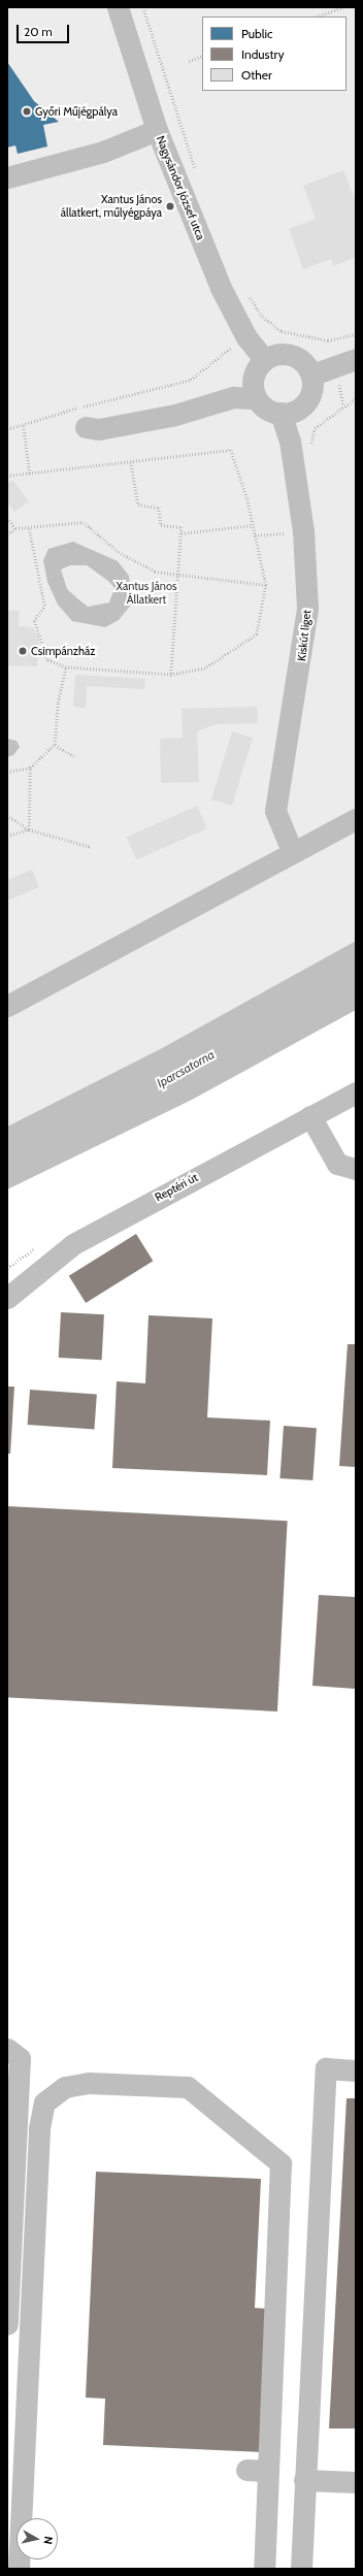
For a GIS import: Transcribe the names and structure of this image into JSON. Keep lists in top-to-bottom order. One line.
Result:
{"streets":{"street":["Nagysándor József utca","Kiskút liget","Reptéri út"]},"crossings":[["Nagysándor József utca","Kiskút liget"]],"water":["Iparcsatorna"],"parks":["Xantus János Állatkert"],"places":["Győri Műjégpálya","Xantus János állatkert, műlyégpáya","Csimpánzház"],"legend":["Public","Industry","Other"],"scale_bar":"20 m","north":"right"}
